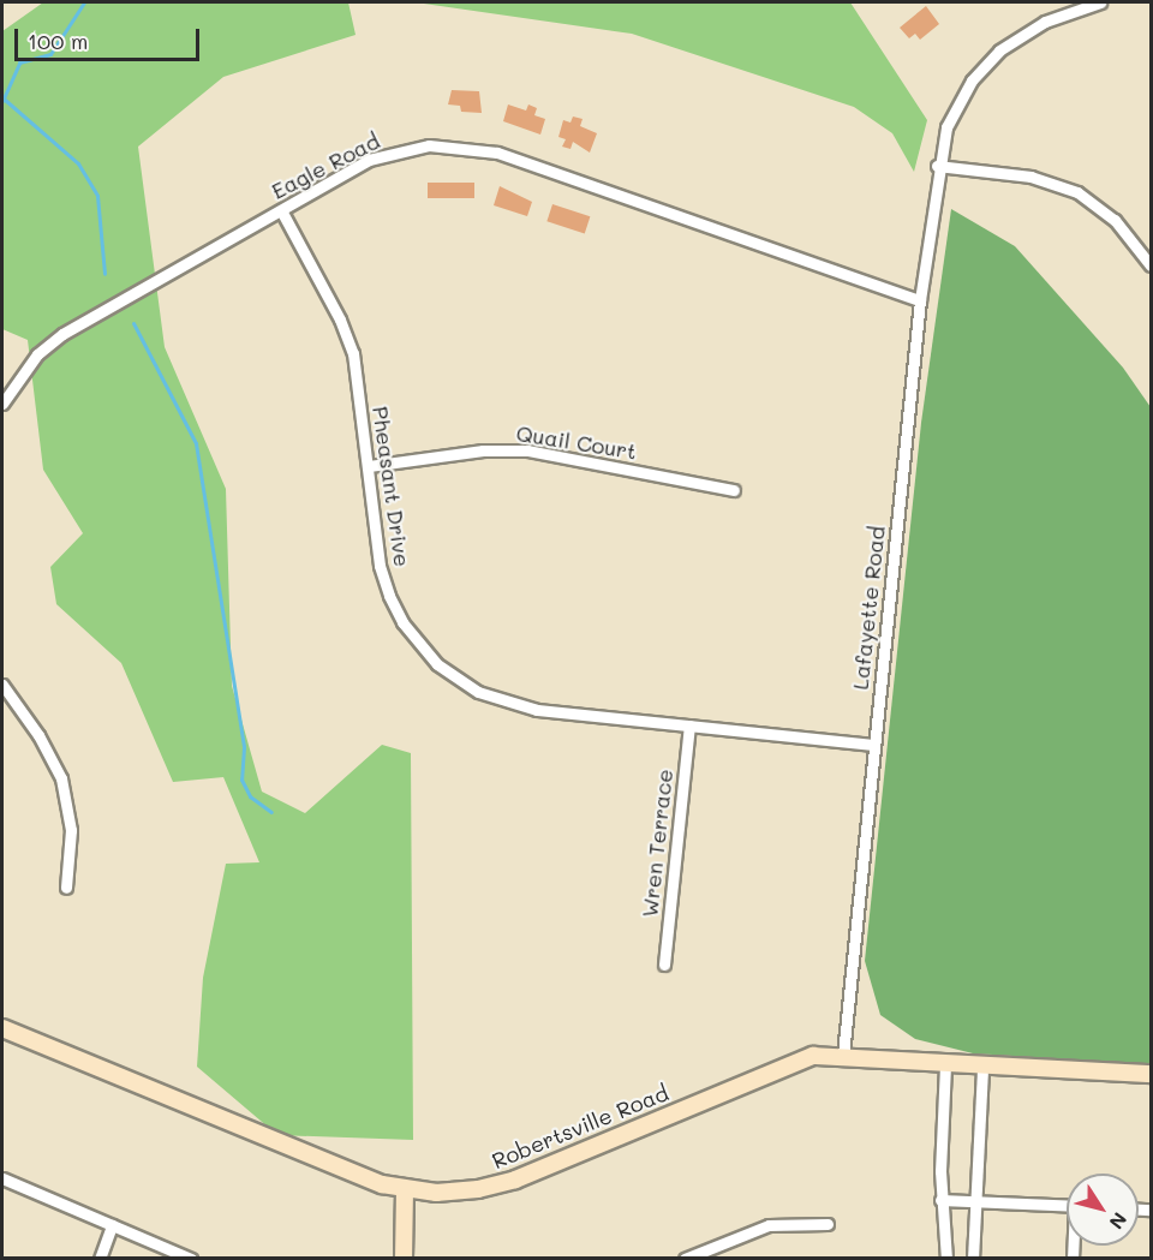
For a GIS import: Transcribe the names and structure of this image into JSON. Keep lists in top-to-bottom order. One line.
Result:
{"streets":{"street":["Eagle Road","Quail Court","Pheasant Drive","Lafayette Road","Wren Terrace","Robertsville Road"]},"crossings":[["Eagle Road","Pheasant Drive"],["Eagle Road","Lafayette Road"],["Quail Court","Pheasant Drive"],["Pheasant Drive","Lafayette Road"],["Pheasant Drive","Wren Terrace"],["Lafayette Road","Robertsville Road"]],"scale_bar":"100 m","north":"bottom right"}
